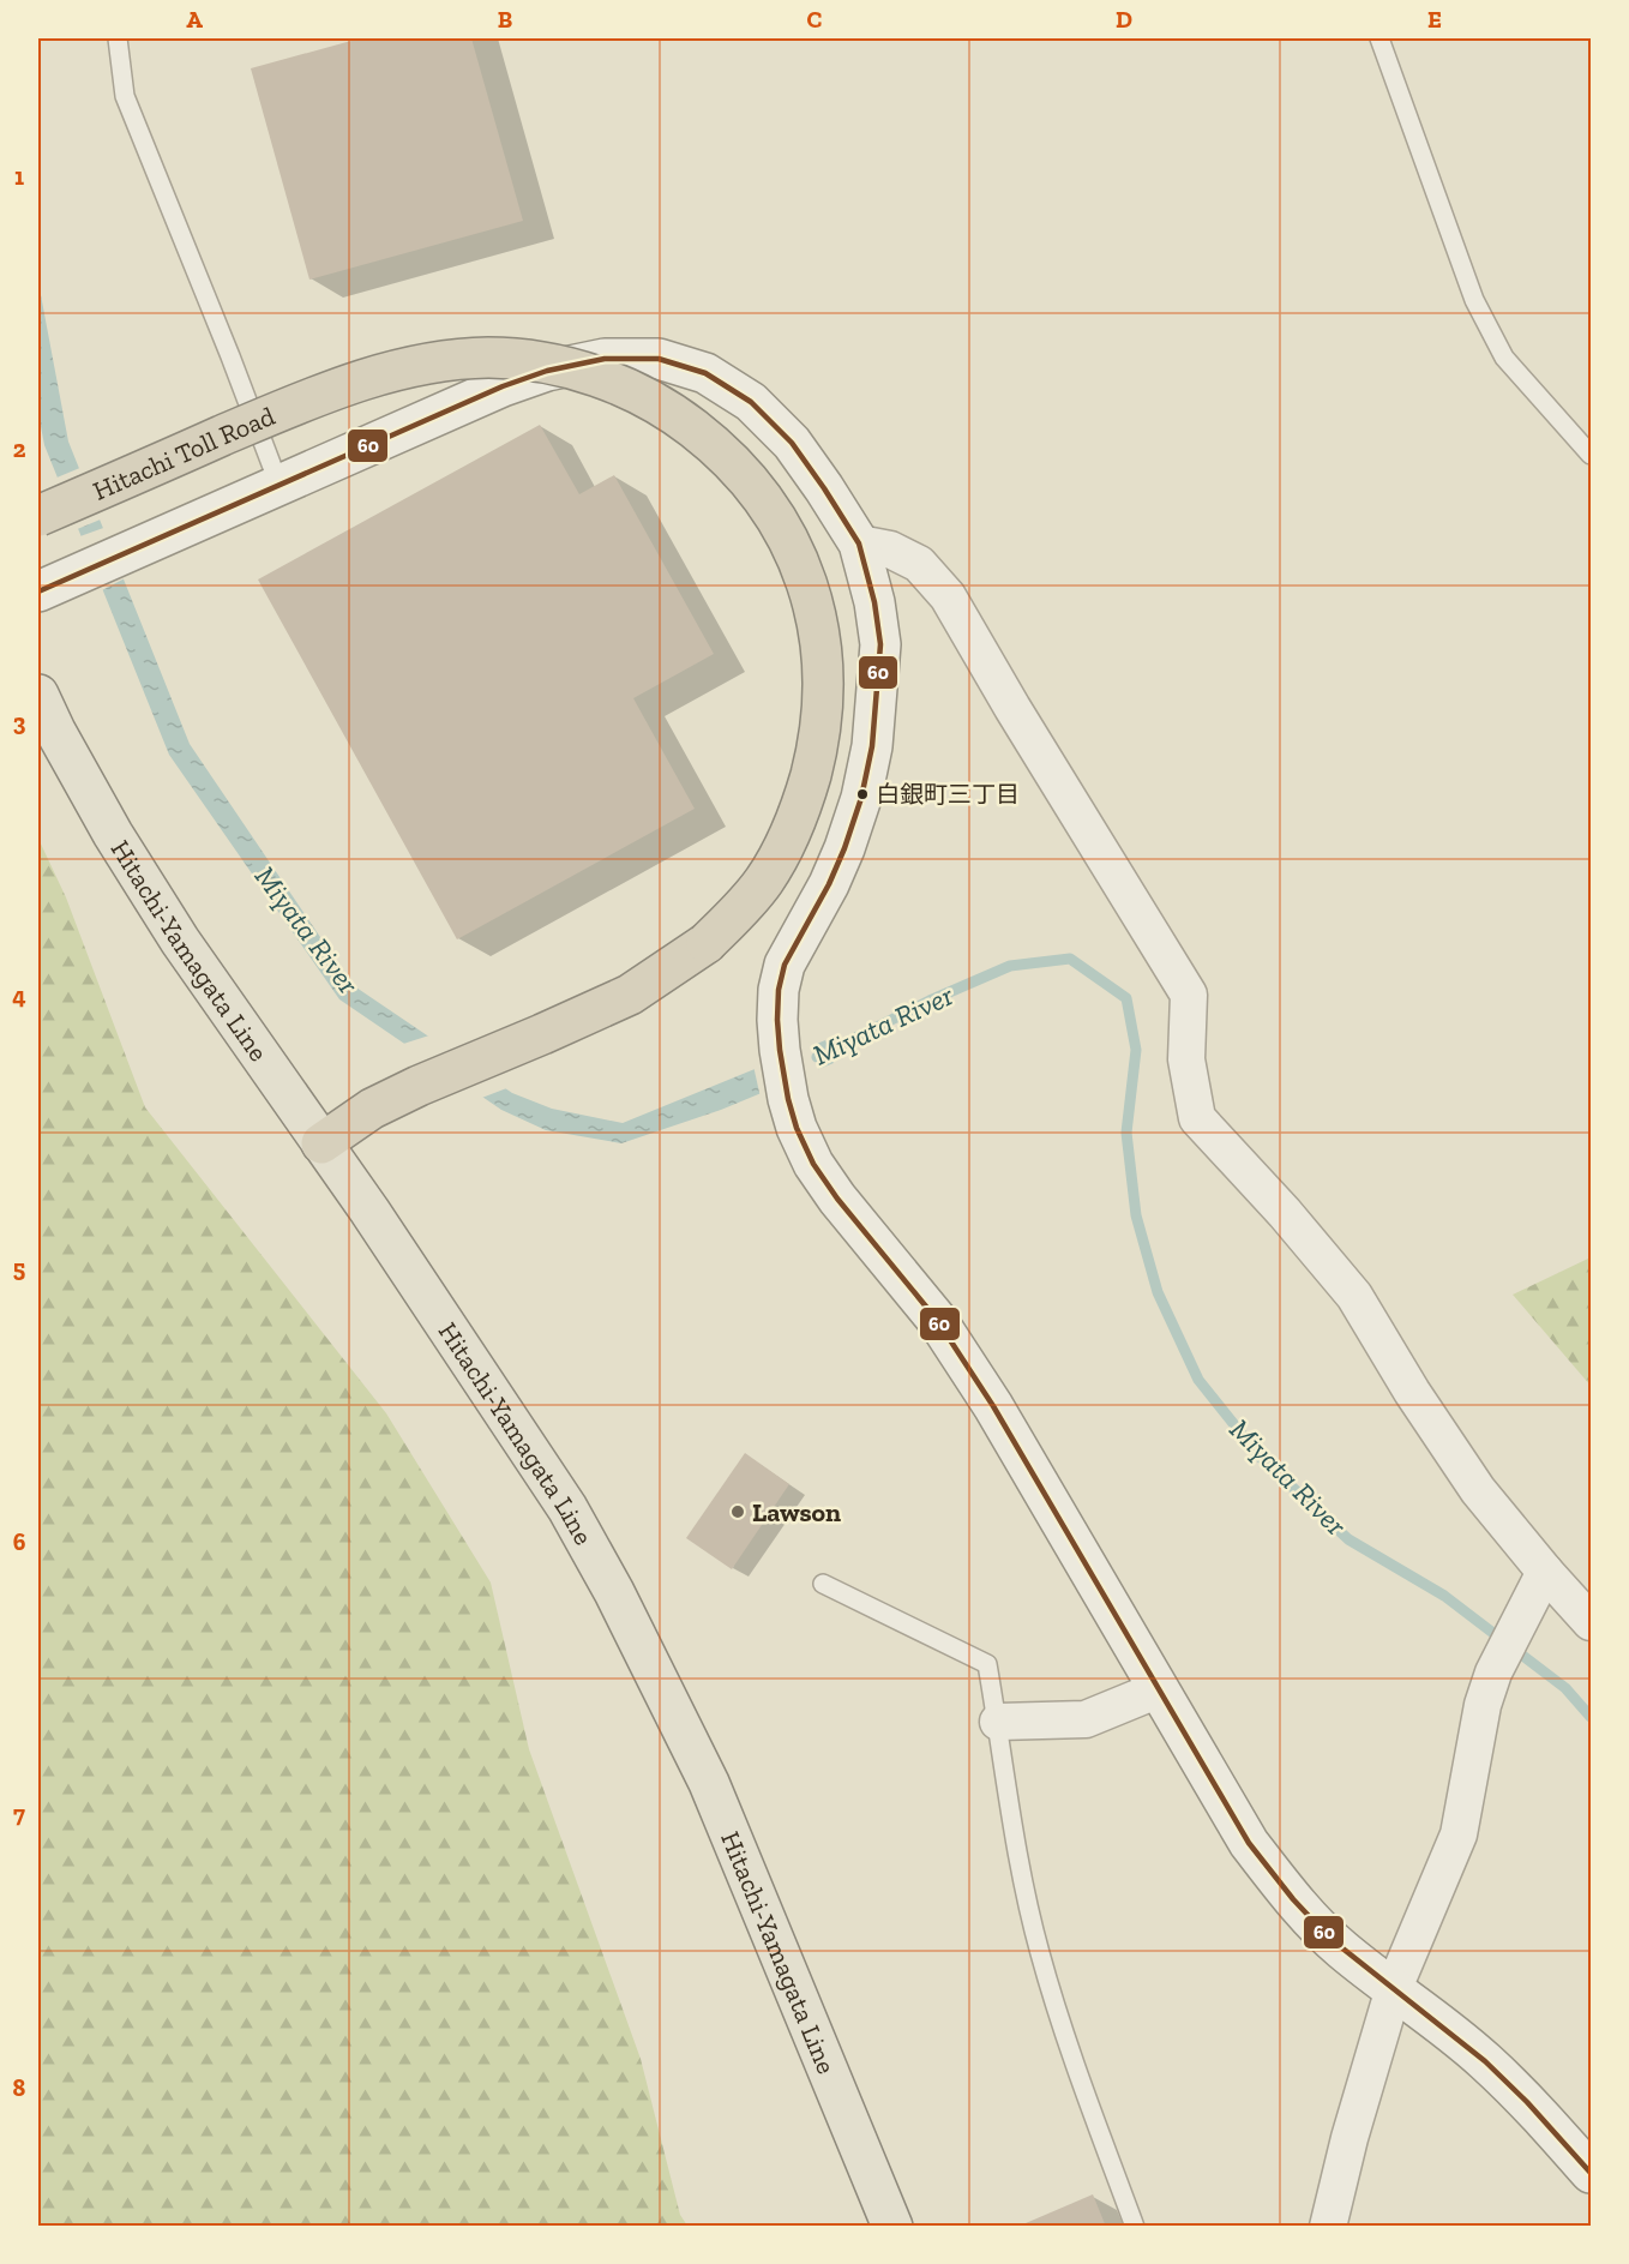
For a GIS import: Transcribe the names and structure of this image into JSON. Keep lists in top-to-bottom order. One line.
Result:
{"streets":{"highway":["Hitachi Toll Road"],"main road":["Hitachi-Yamagata Line"]},"crossings":[["Hitachi Toll Road","Hitachi-Yamagata Line"]],"water":["Miyata River"],"places":["白銀町三丁目","Lawson"],"lines":["transit line 60"],"grid":{"columns":["A","B","C","D","E"],"rows":["1","2","3","4","5","6","7","8"]}}
